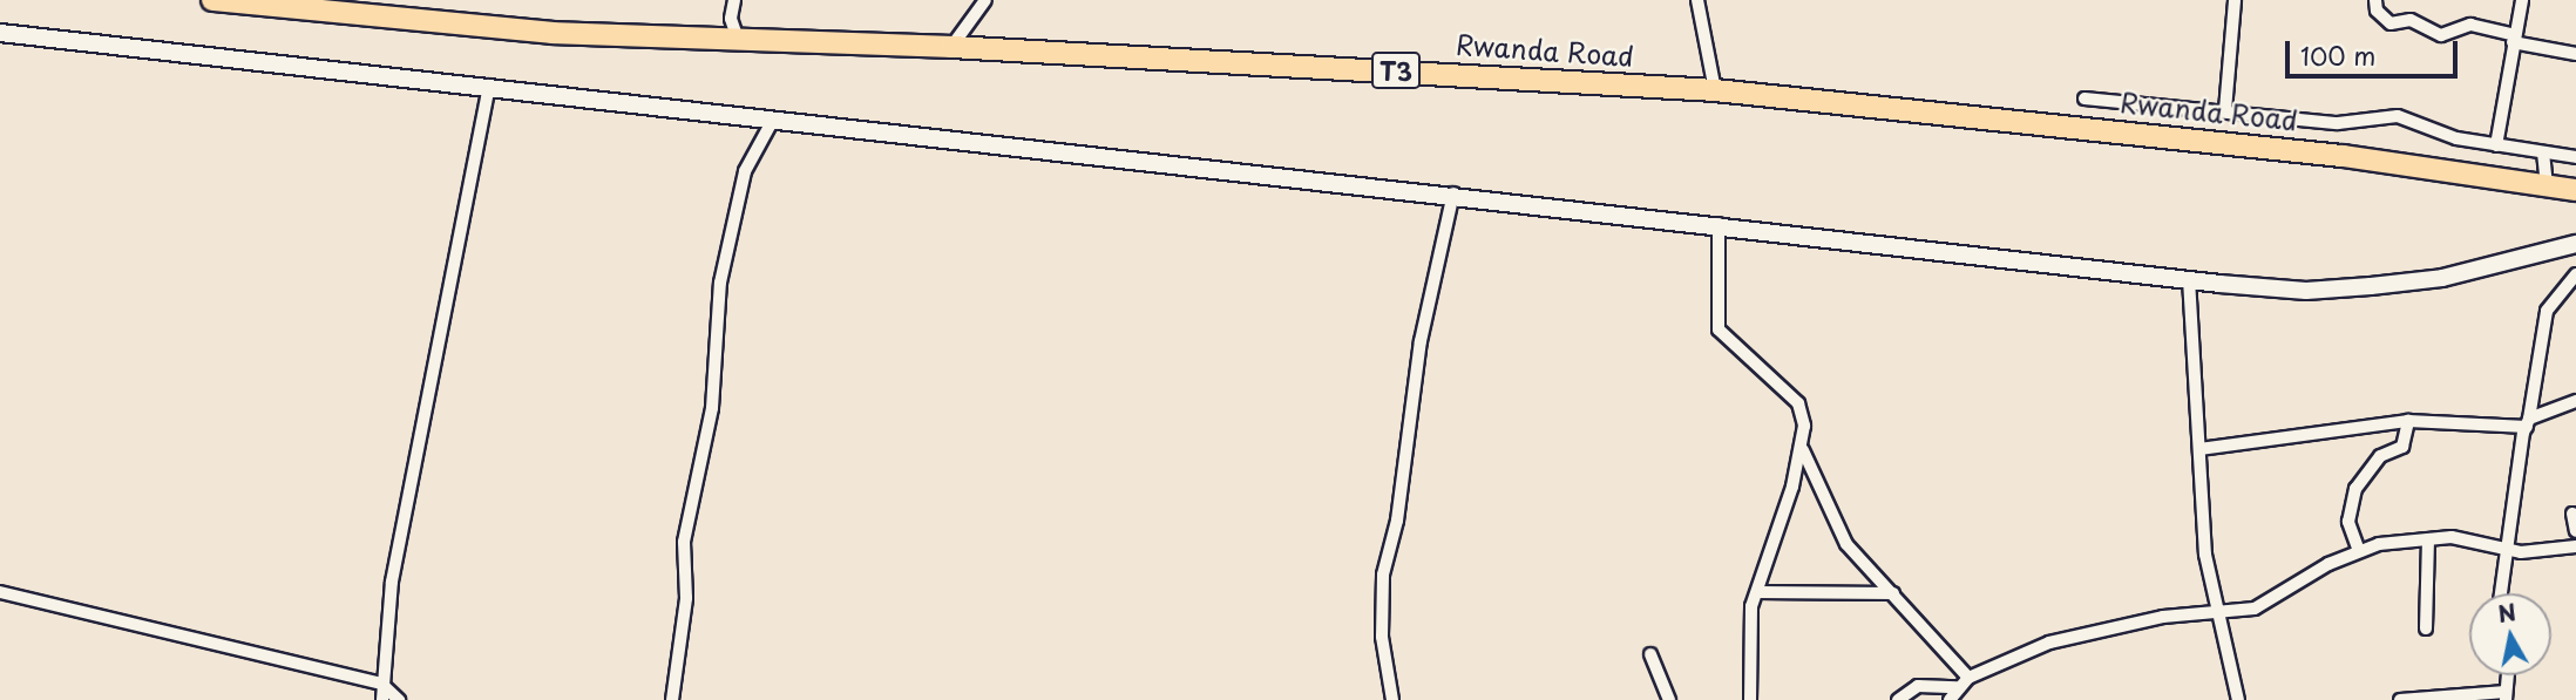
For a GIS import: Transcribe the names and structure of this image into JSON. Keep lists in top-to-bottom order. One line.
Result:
{"streets":{"highway":["Rwanda Road","T3"]},"scale_bar":"100 m","north":"top"}
